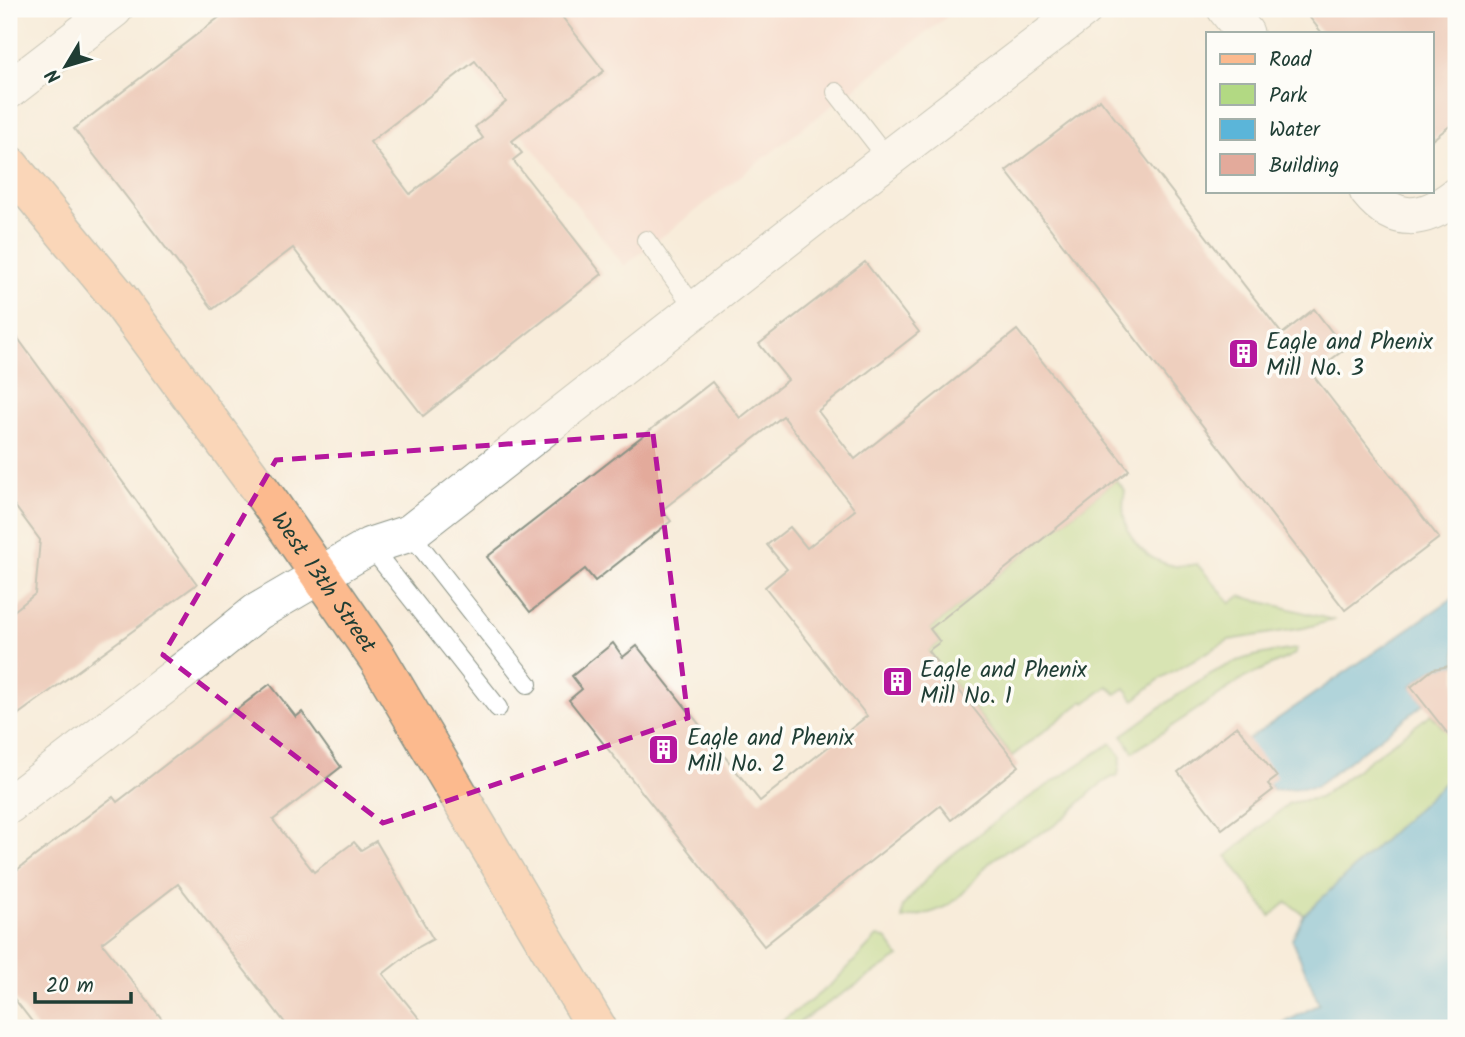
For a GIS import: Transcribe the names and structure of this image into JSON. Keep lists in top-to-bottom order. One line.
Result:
{"streets":{"main road":["West 13th Street"]},"places":{"building":["Eagle and Phenix Mill No. 3","Eagle and Phenix Mill No. 1","Eagle and Phenix Mill No. 2"]},"legend":["Road","Park","Water","Building"],"scale_bar":"20 m","north":"bottom left"}
